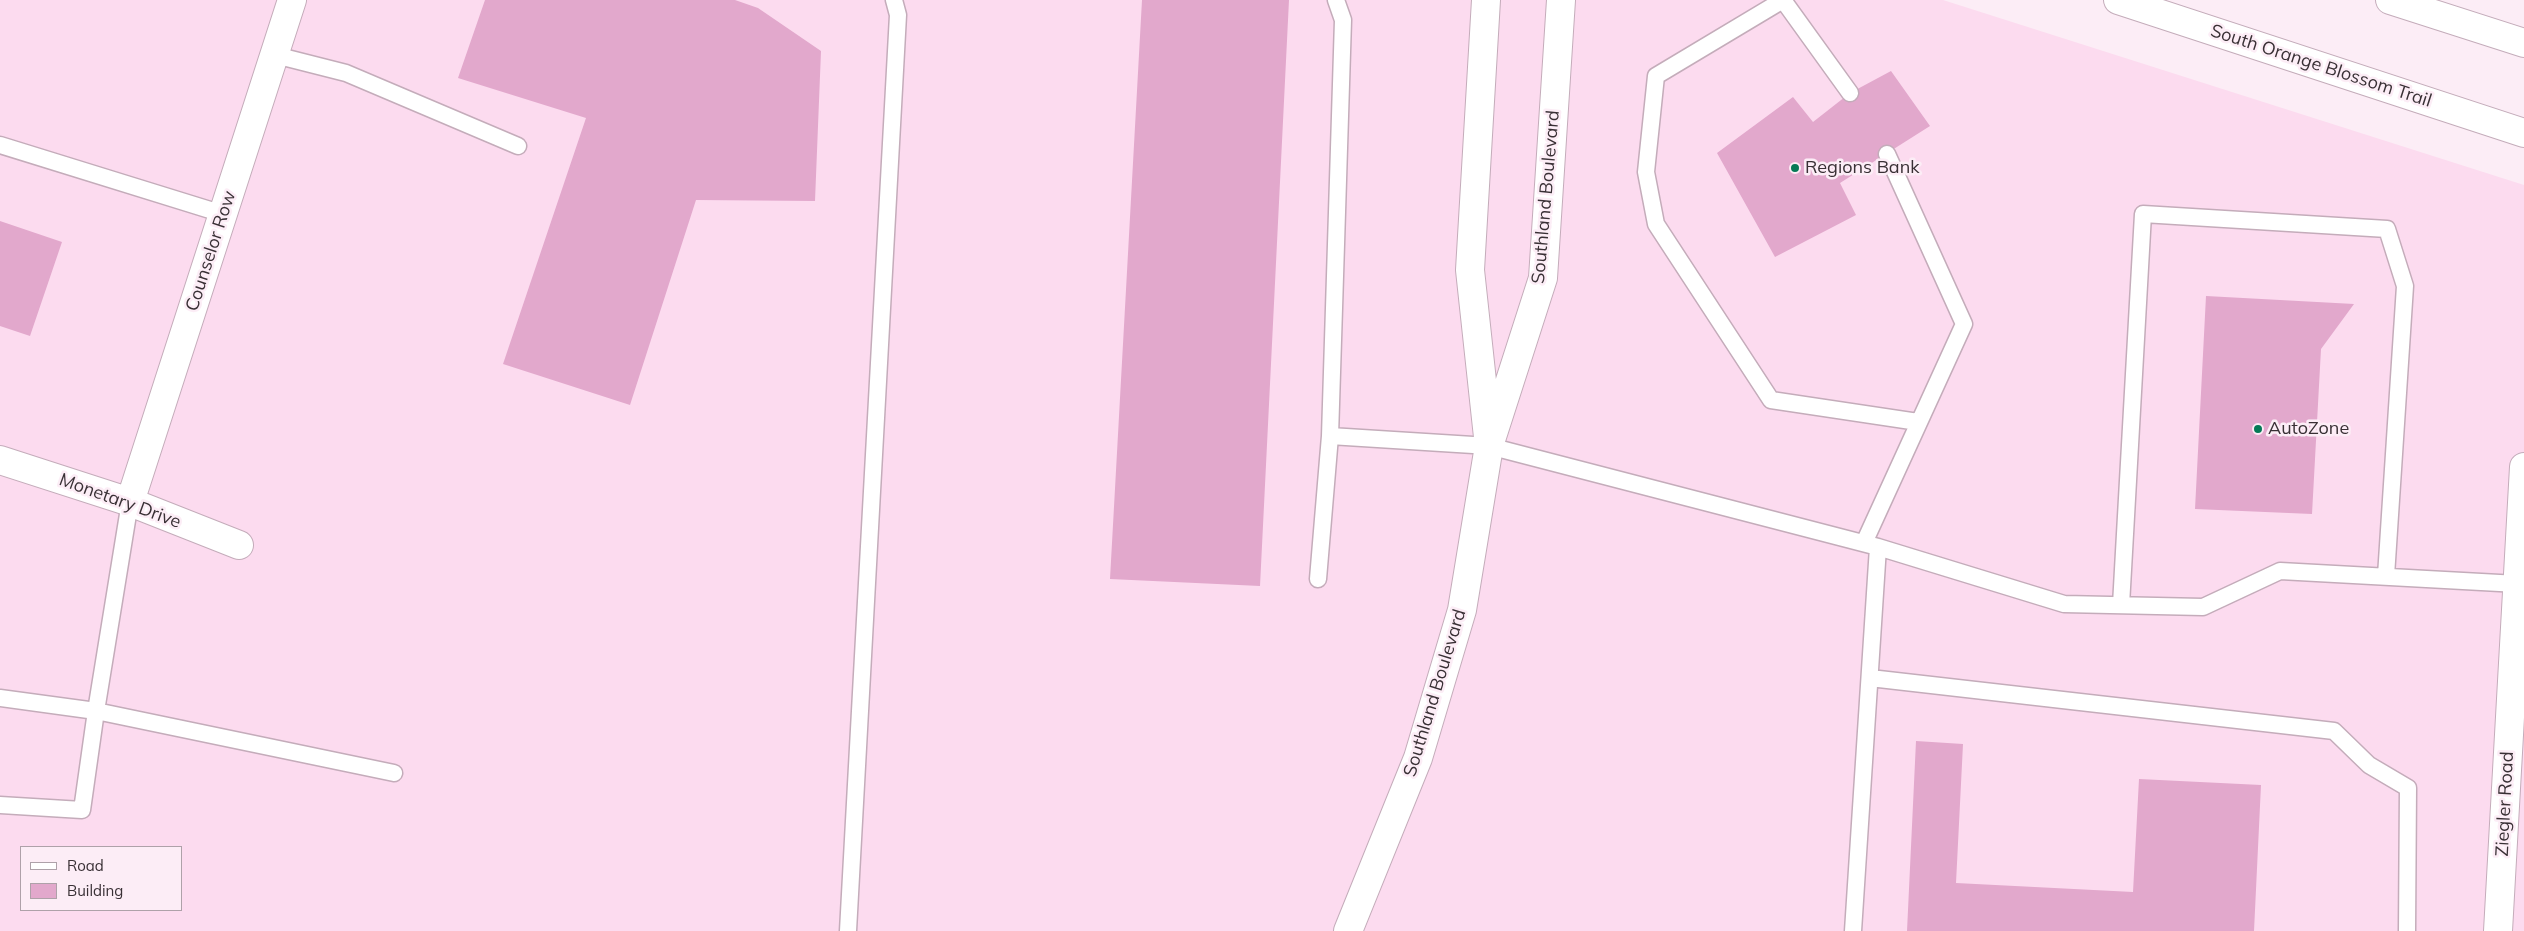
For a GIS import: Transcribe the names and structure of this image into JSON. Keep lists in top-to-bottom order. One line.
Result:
{"streets":{"street":["South Orange Blossom Trail","Southland Boulevard","Counselor Row","Monetary Drive","Ziegler Road"]},"crossings":[["Counselor Row","Monetary Drive"]],"places":["Regions Bank","AutoZone"],"legend":["Road","Building"]}
